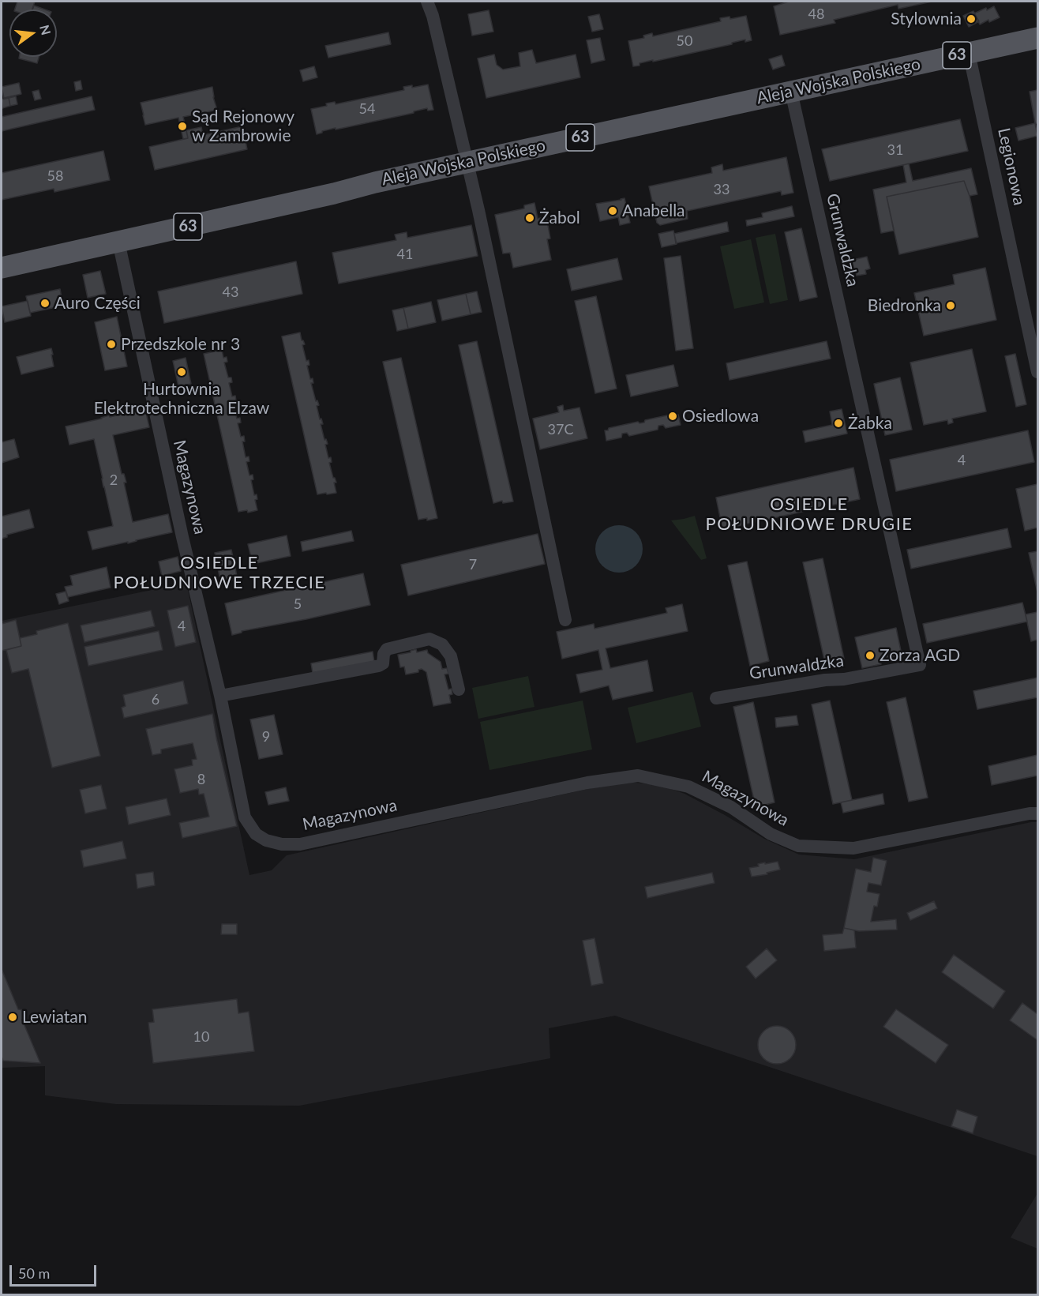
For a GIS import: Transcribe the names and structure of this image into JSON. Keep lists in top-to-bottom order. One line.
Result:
{"streets":{"main road":["63","Aleja Wojska Polskiego"],"street":["Legionowa","Grunwaldzka","Magazynowa"]},"crossings":[["Aleja Wojska Polskiego","Legionowa"],["Aleja Wojska Polskiego","Grunwaldzka"],["Aleja Wojska Polskiego","Magazynowa"]],"districts":["OSIEDLE POŁUDNIOWE DRUGIE","OSIEDLE POŁUDNIOWE TRZECIE"],"places":["Stylownia","Sąd Rejonowy w Zambrowie","Anabella","Żabol","Auro Części","Biedronka","Przedszkole nr 3","Hurtownia Elektrotechniczna Elzaw","Osiedlowa","Żabka","Zorza AGD","Lewiatan"],"house_numbers":["48","50","54","31","58","33","41","43","37C","4","2","7","5","4","6","9","8","10"],"scale_bar":"50 m","north":"right"}
